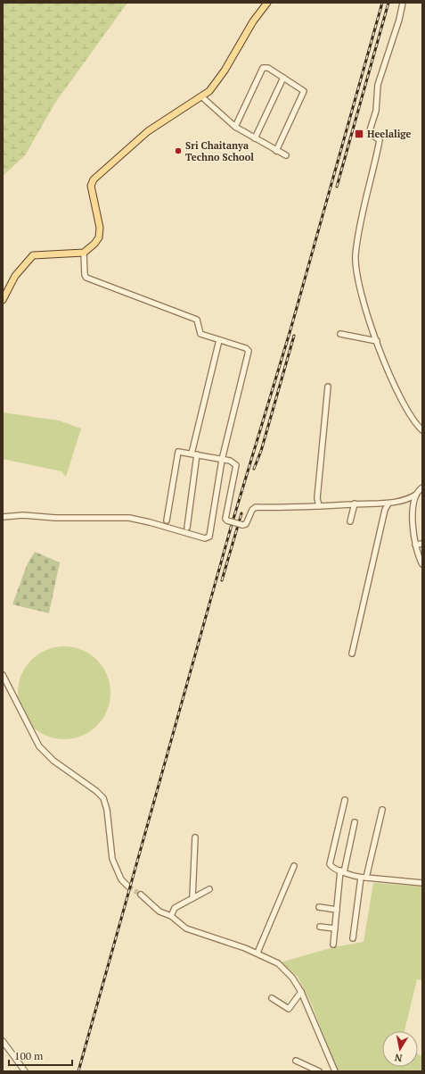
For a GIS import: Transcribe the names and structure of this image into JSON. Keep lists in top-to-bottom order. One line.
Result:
{"places":{"transit":["Heelalige"],"other":["Sri Chaitanya Techno School"]},"scale_bar":"100 m","north":"bottom"}
